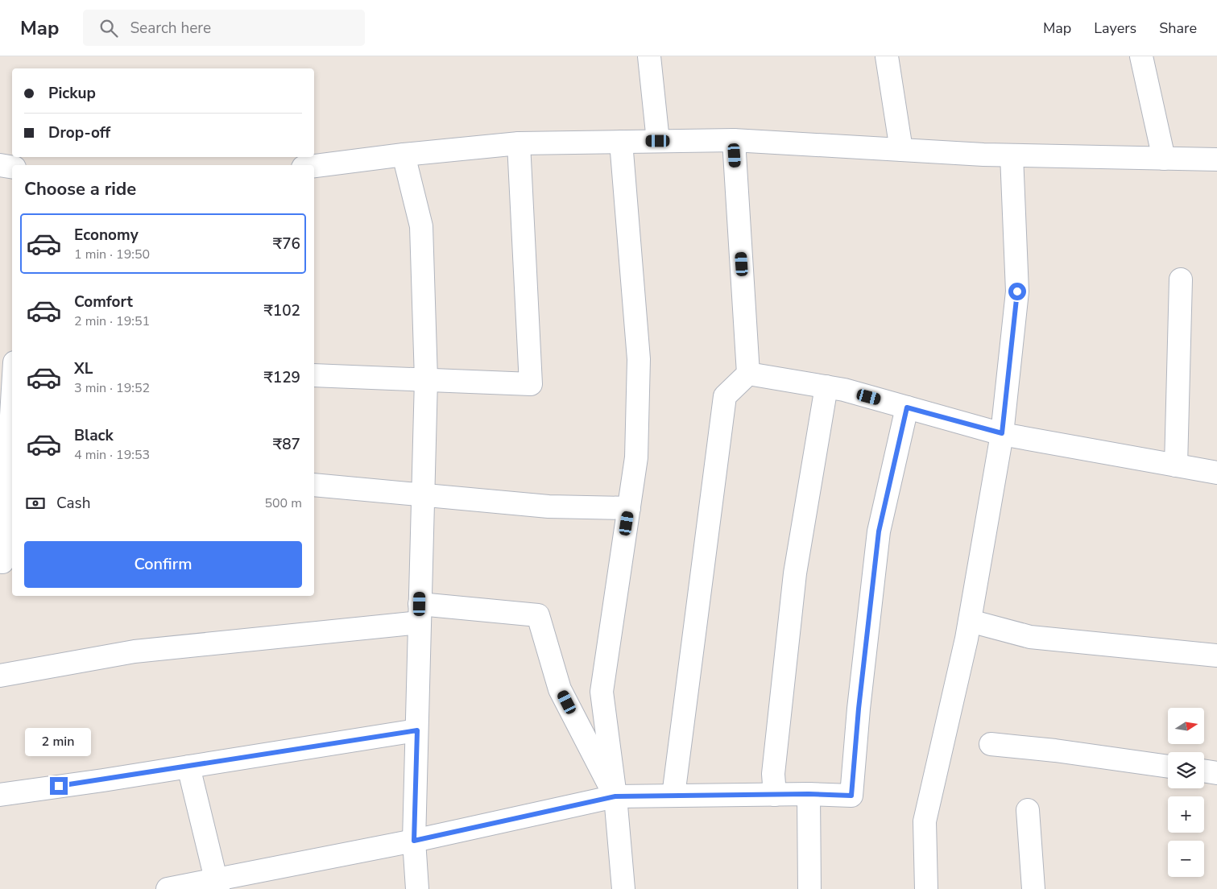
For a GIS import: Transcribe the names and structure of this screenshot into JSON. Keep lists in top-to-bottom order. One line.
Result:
{"north":"right","page":{"header":"Map","search":"Search here","nav":["Map","Layers","Share"],"banner":["Pickup","Drop-off"],"heading":"Choose a ride","list":[{"name":"Economy","note":"1 min · 19:50","value":"₹76"},{"name":"Comfort","note":"2 min · 19:51","value":"₹102"},{"name":"XL","note":"3 min · 19:52","value":"₹129"},{"name":"Black","note":"4 min · 19:53","value":"₹87"}],"pay":["Cash","500 m"],"buttons":"Confirm","map_buttons":["+","−"],"bubble":"2 min"}}
